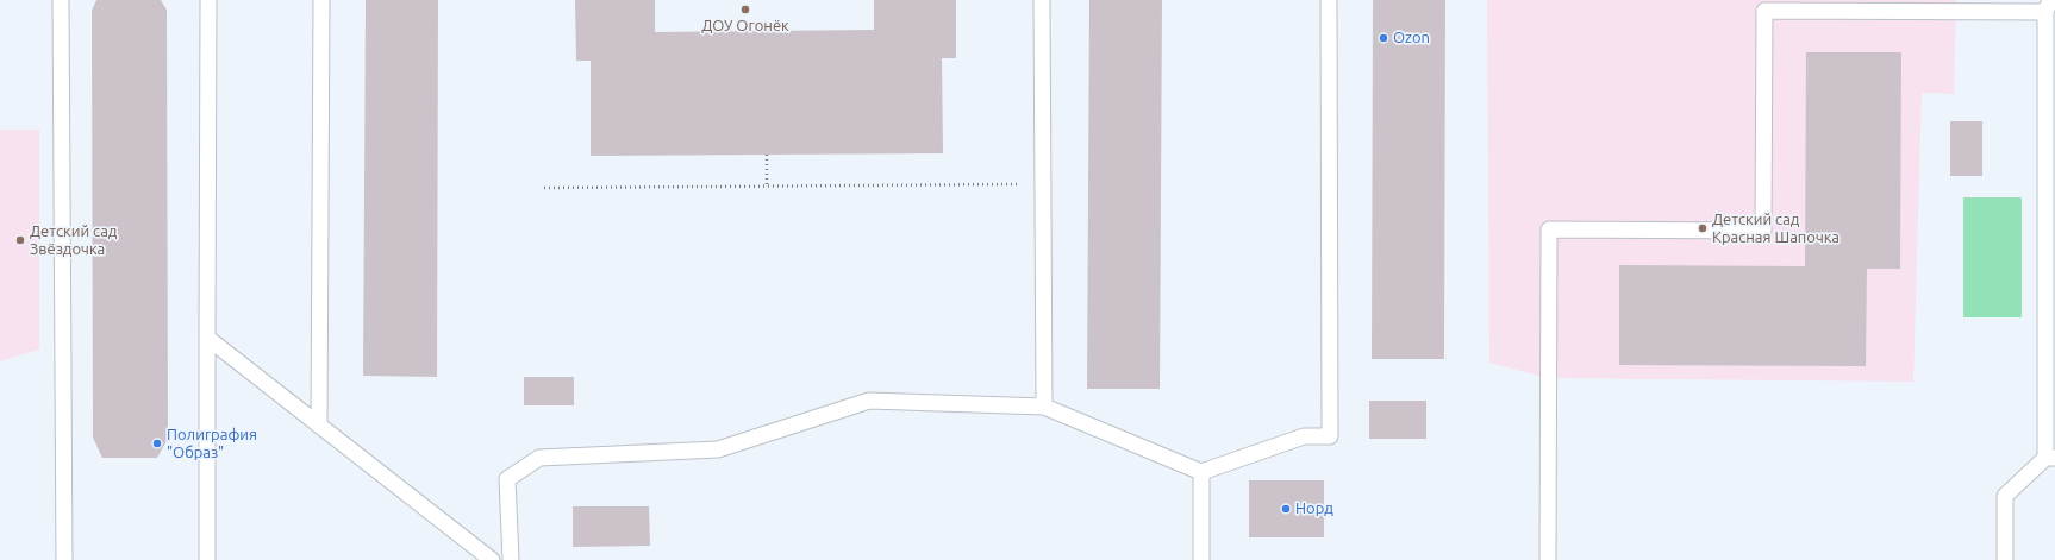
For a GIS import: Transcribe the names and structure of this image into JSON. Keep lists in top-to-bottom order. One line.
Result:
{"places":["ДОУ Огонёк","Ozon","Детский сад Красная Шапочка","Детский сад Звёздочка","Полиграфия \"Образ\"","Норд"]}
